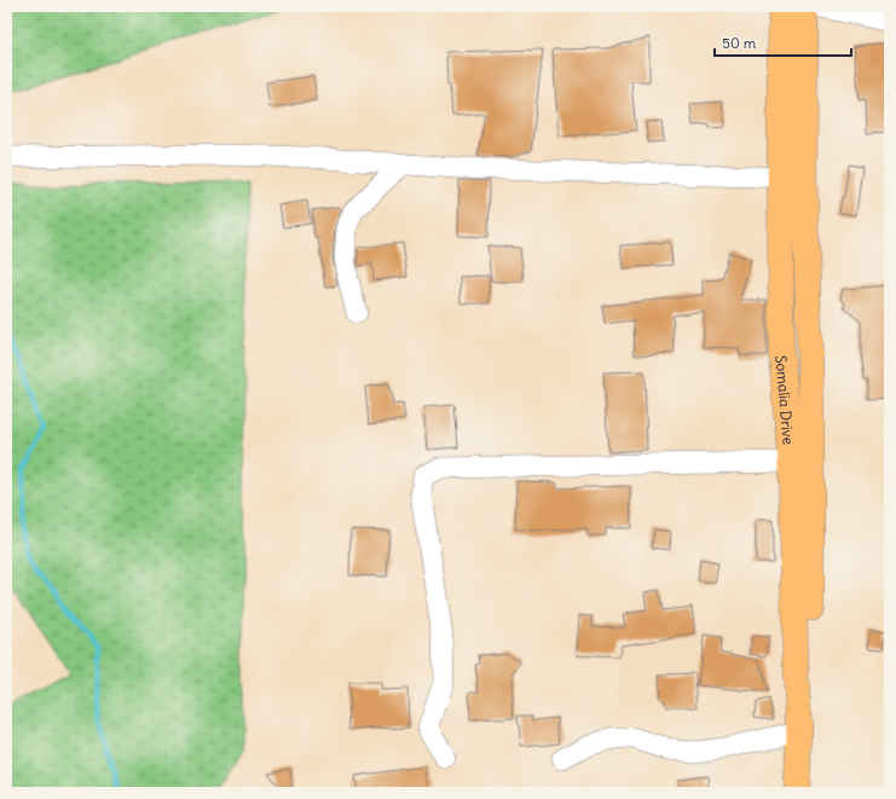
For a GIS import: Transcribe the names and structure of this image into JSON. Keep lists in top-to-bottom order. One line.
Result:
{"streets":{"main road":["Somalia Drive"]},"scale_bar":"50 m"}
